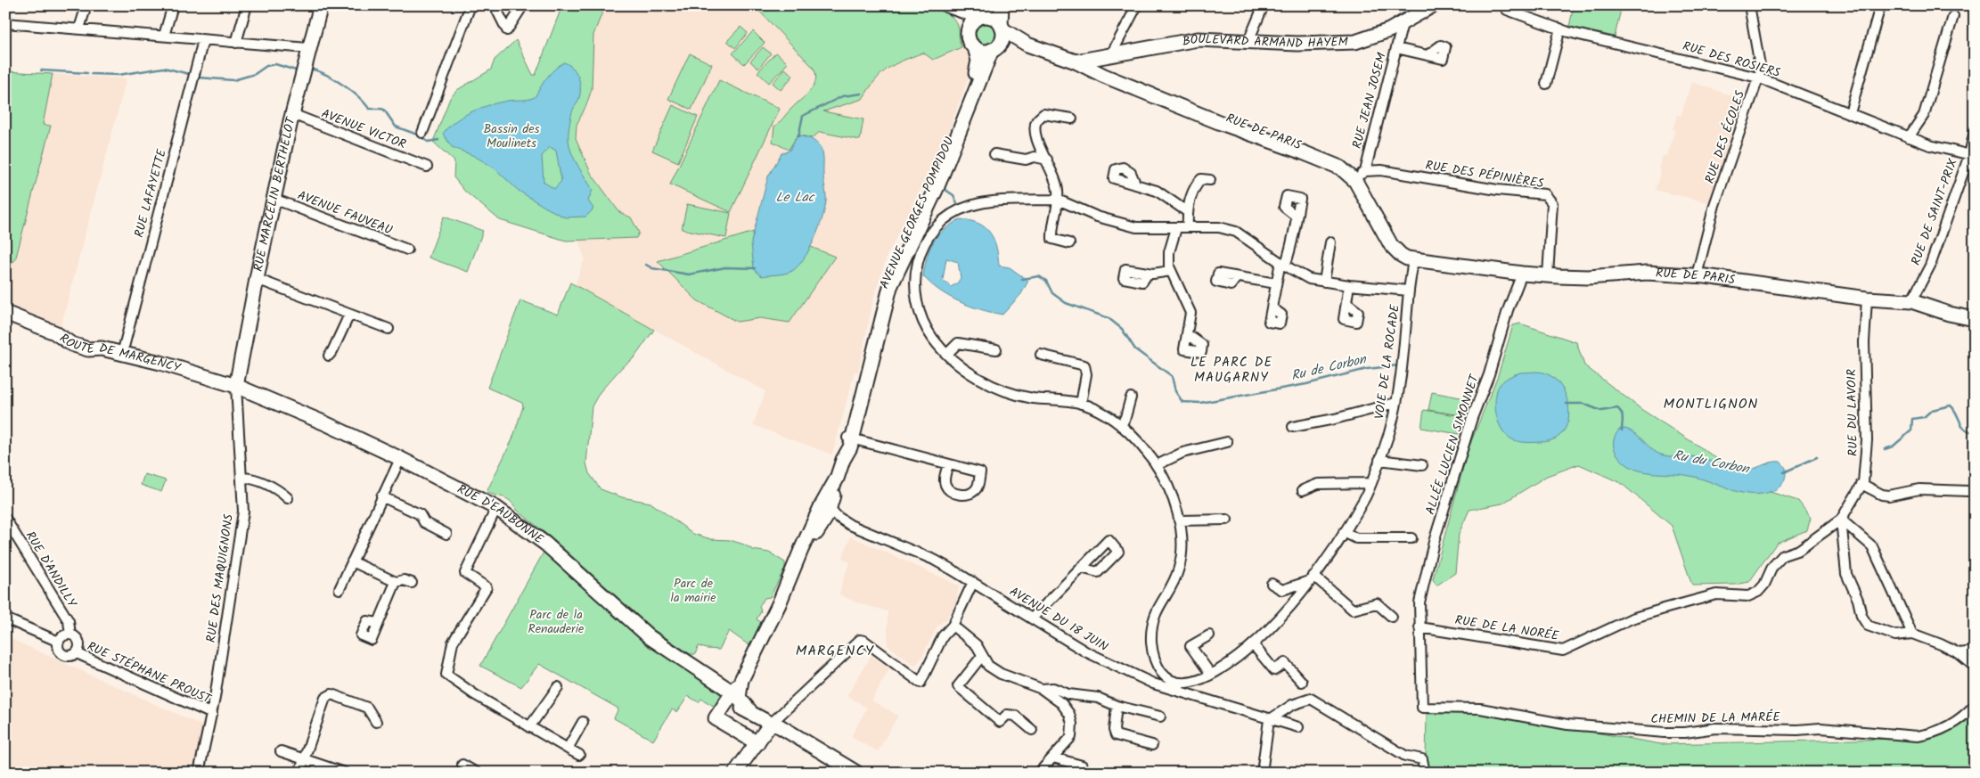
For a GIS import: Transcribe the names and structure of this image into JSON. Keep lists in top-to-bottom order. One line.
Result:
{"streets":{"main road":["BOULEVARD ARMAND HAYEM","RUE DE PARIS","RUE MARCELIN BERTHELOT","AVENUE GEORGES POMPIDOU","ROUTE DE MARGENCY","RUE D'EAUBONNE"],"street":["RUE DES ROSIERS","RUE JEAN JOSEM","AVENUE VICTOR","RUE DES ÉCOLES","RUE DES PÉPINIÈRES","RUE LAFAYETTE","RUE DE SAINT-PRIX","AVENUE FAUVEAU","VOIE DE LA ROCADE","RUE DU LAVOIR","ALLÉE LUCIEN SIMONNET","RUE D'ANDILLY","RUE DES MAQUIGNONS","AVENUE DU 18 JUIN","RUE DE LA NORÉE","RUE STÉPHANE PROUST","CHEMIN DE LA MARÉE"]},"crossings":[["BOULEVARD ARMAND HAYEM","RUE JEAN JOSEM"],["BOULEVARD ARMAND HAYEM","RUE DE PARIS"],["RUE DES ROSIERS","RUE DES ÉCOLES"],["RUE DES ROSIERS","RUE DE SAINT-PRIX"],["RUE JEAN JOSEM","RUE DE PARIS"],["RUE JEAN JOSEM","RUE DES PÉPINIÈRES"],["AVENUE VICTOR","RUE MARCELIN BERTHELOT"],["RUE DE PARIS","RUE DES ÉCOLES"],["RUE DE PARIS","RUE DES PÉPINIÈRES"],["RUE DE PARIS","RUE DE SAINT-PRIX"],["RUE DE PARIS","AVENUE GEORGES POMPIDOU"],["RUE DE PARIS","RUE DU LAVOIR"],["RUE DE PARIS","ALLÉE LUCIEN SIMONNET"],["RUE LAFAYETTE","ROUTE DE MARGENCY"],["RUE MARCELIN BERTHELOT","AVENUE FAUVEAU"],["RUE MARCELIN BERTHELOT","ROUTE DE MARGENCY"],["RUE MARCELIN BERTHELOT","RUE D'EAUBONNE"],["RUE MARCELIN BERTHELOT","RUE DES MAQUIGNONS"],["AVENUE GEORGES POMPIDOU","RUE D'EAUBONNE"],["AVENUE GEORGES POMPIDOU","AVENUE DU 18 JUIN"],["ROUTE DE MARGENCY","RUE D'EAUBONNE"],["ROUTE DE MARGENCY","RUE DES MAQUIGNONS"],["RUE DU LAVOIR","RUE DE LA NORÉE"],["ALLÉE LUCIEN SIMONNET","RUE DE LA NORÉE"],["ALLÉE LUCIEN SIMONNET","CHEMIN DE LA MARÉE"],["RUE D'EAUBONNE","RUE DES MAQUIGNONS"],["RUE D'ANDILLY","RUE STÉPHANE PROUST"],["RUE DES MAQUIGNONS","RUE STÉPHANE PROUST"],["RUE DE LA NORÉE","CHEMIN DE LA MARÉE"]],"districts":["LE PARC DE MAUGARNY","MONTLIGNON","MARGENCY"],"water":["Le Lac","Ru de Corbon","Ru du Corbon"],"parks":["Bassin des Moulinets","Parc de la mairie","Parc de la Renauderie"]}
